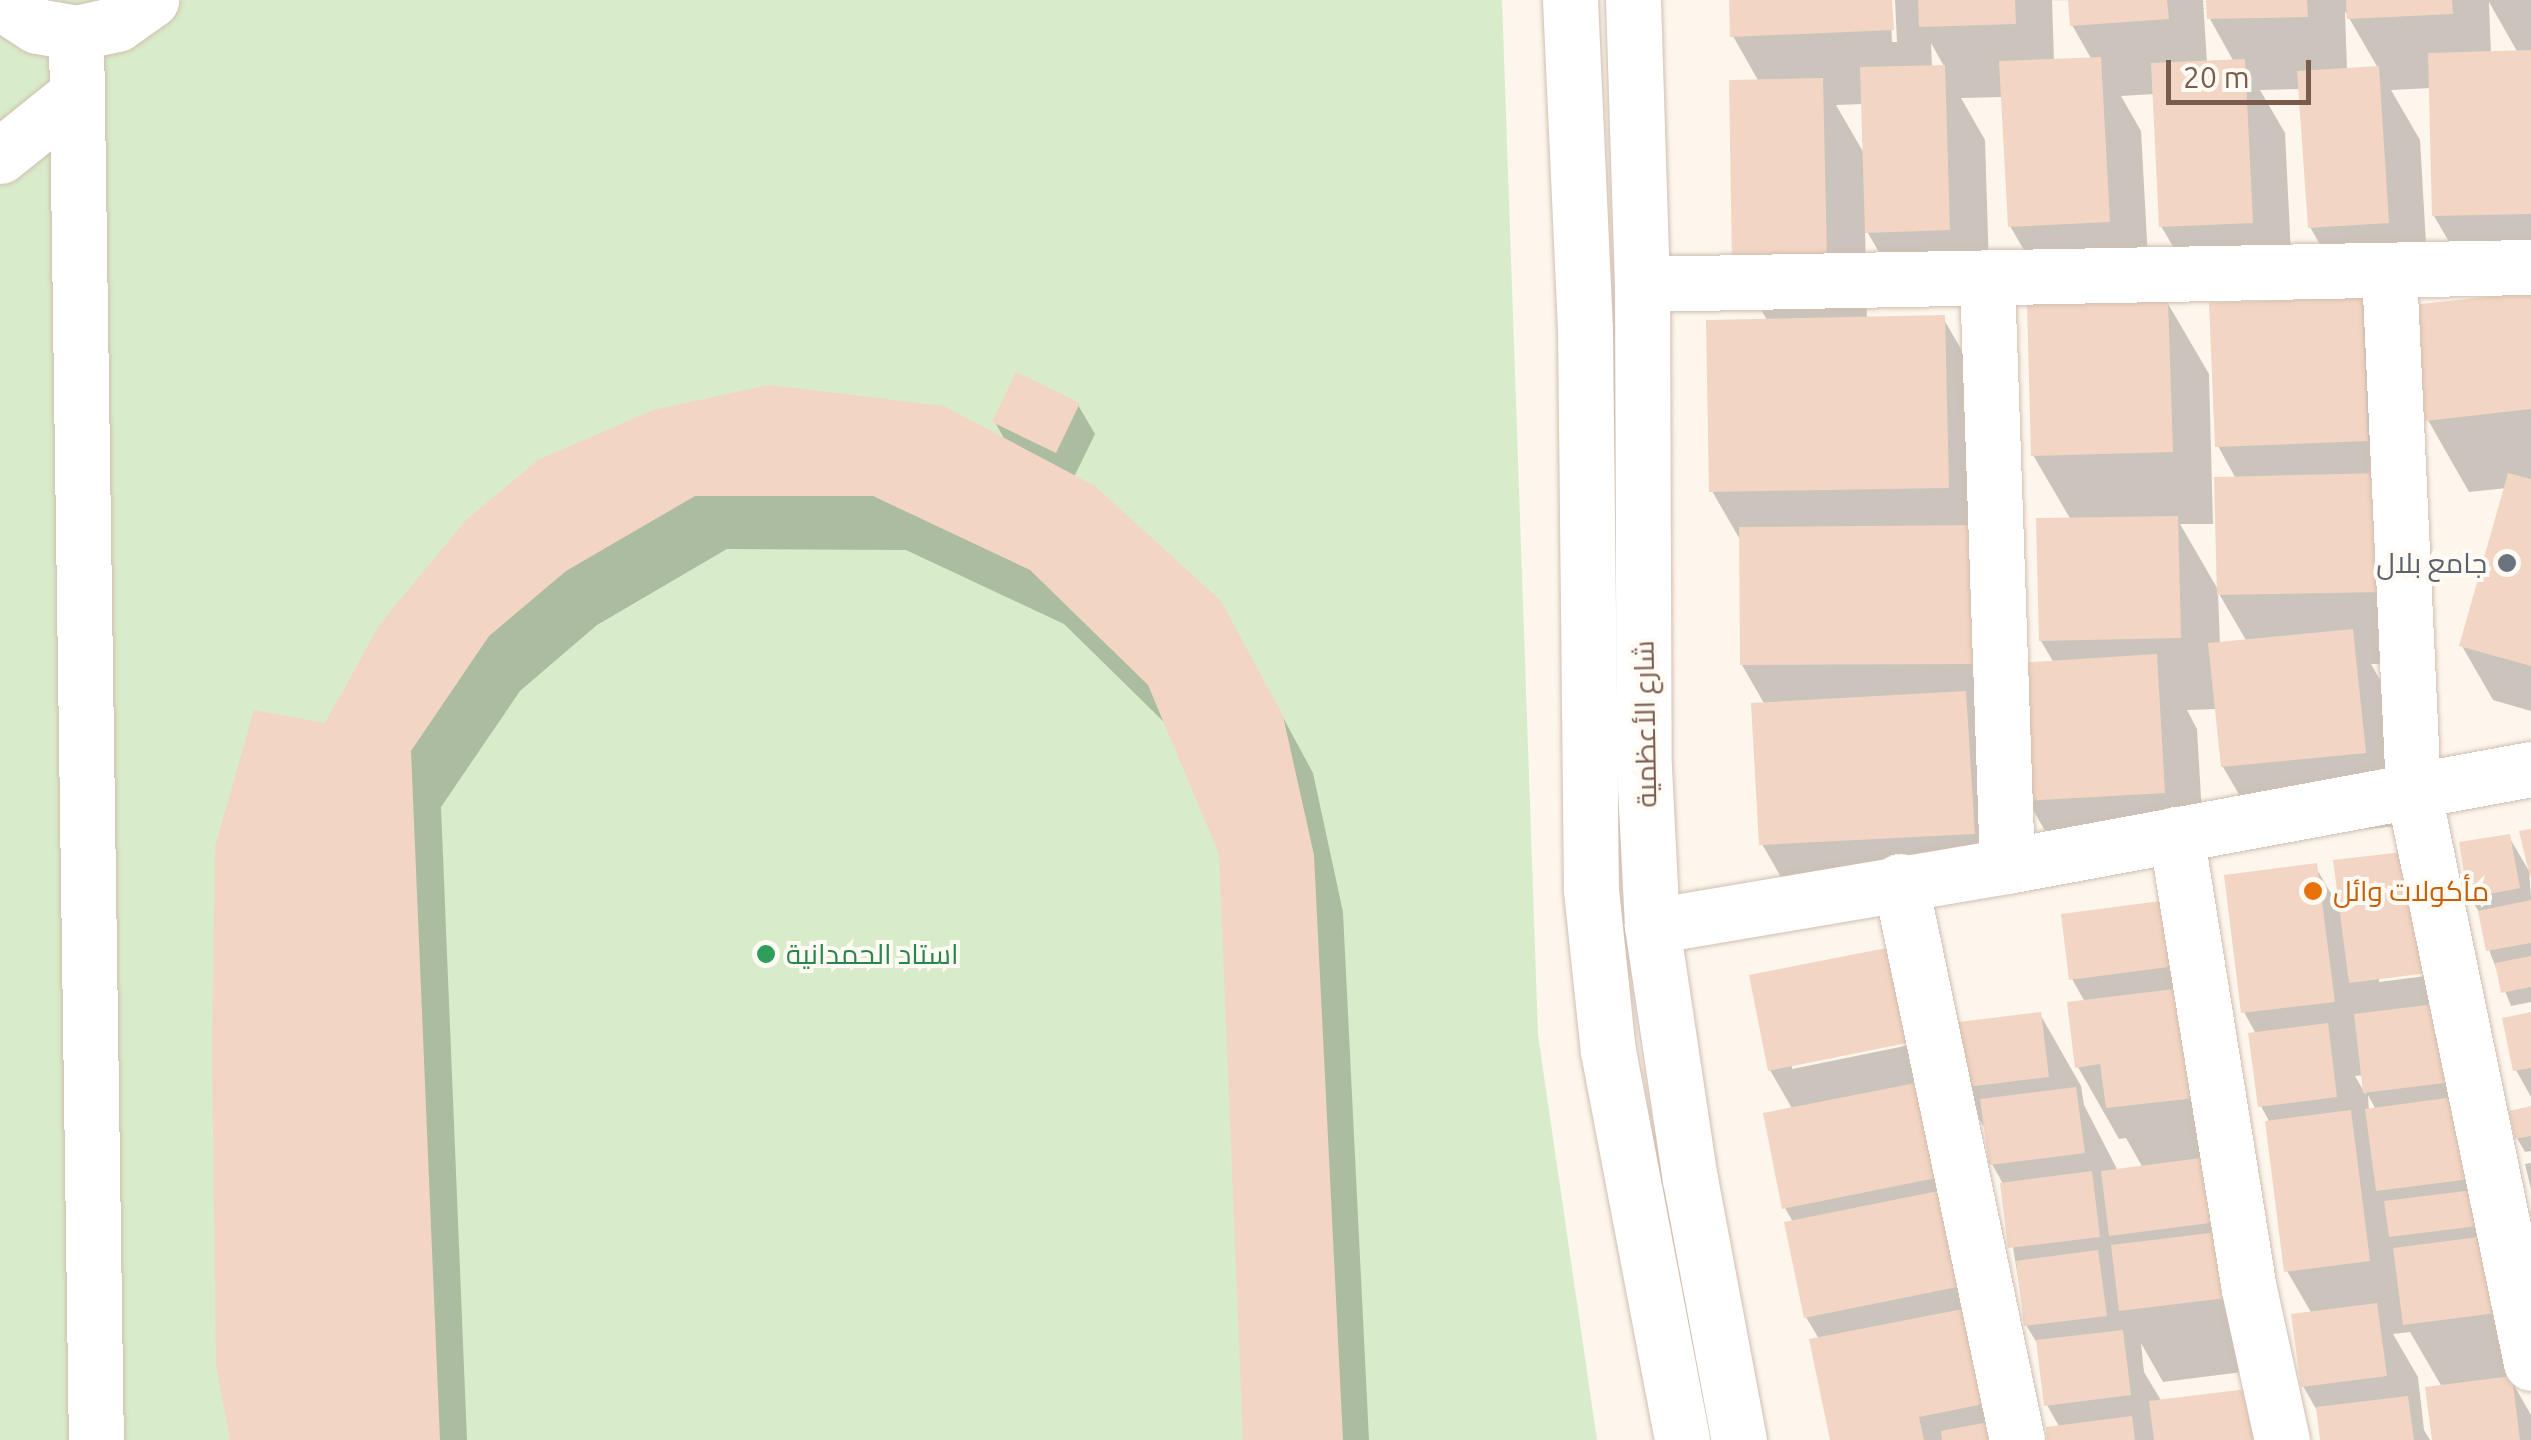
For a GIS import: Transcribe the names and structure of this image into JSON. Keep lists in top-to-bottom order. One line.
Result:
{"streets":{"street":["شارع الأعظمية"]},"places":["جامع بلال","مأكولات وائل","استاد الحمدانية"],"scale_bar":"20 m"}
